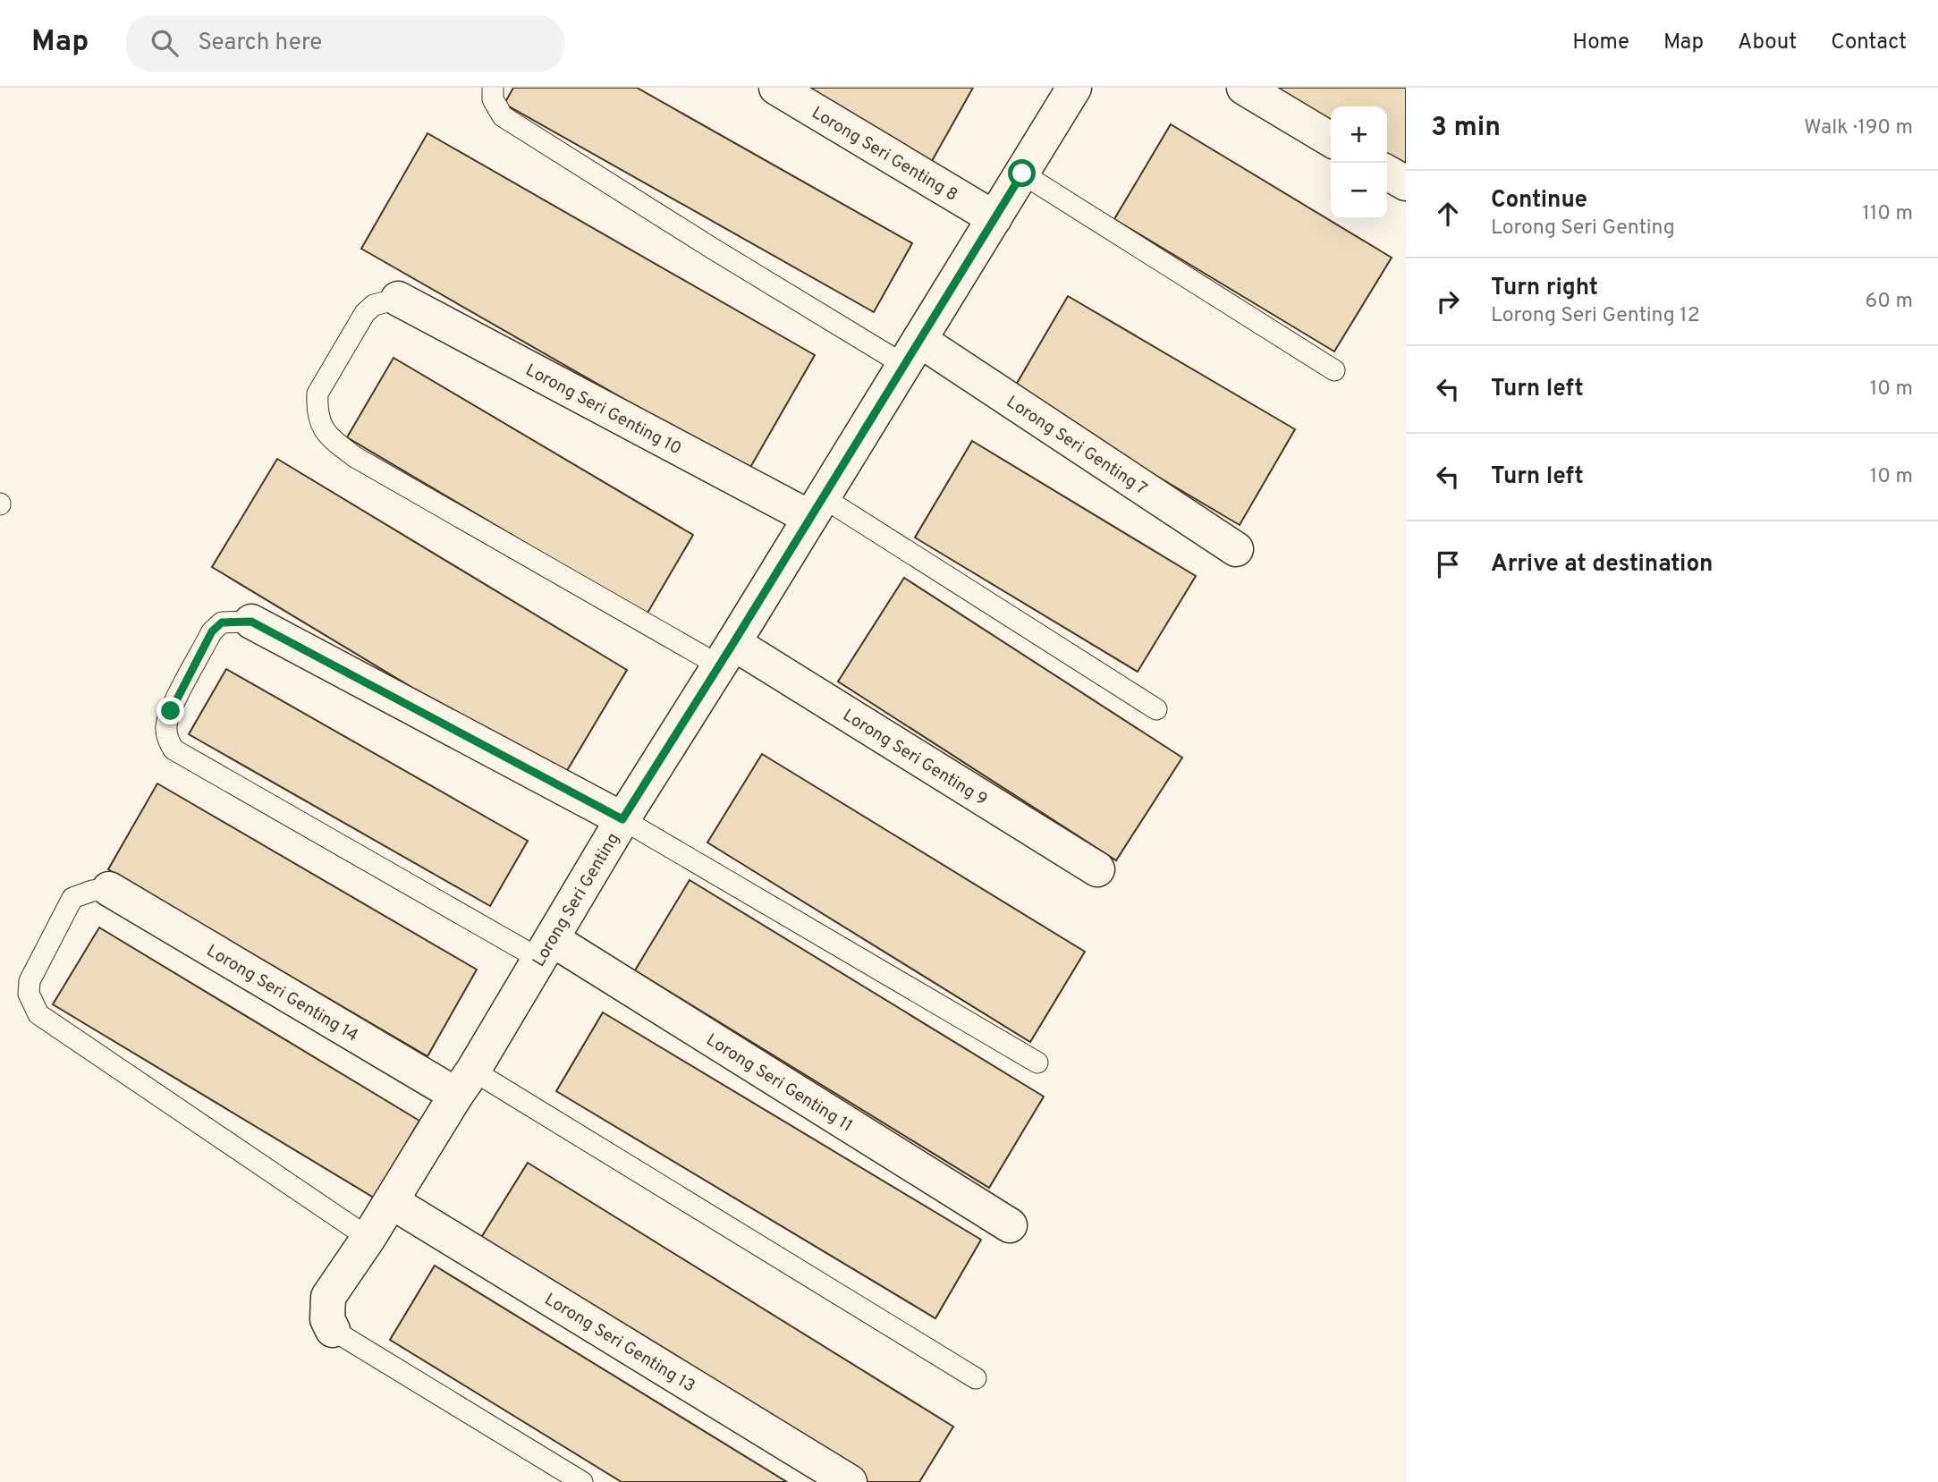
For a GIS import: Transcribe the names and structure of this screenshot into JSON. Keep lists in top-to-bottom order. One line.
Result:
{"streets":{"street":["Lorong Seri Genting 8","Lorong Seri Genting 10","Lorong Seri Genting 7","Lorong Seri Genting 9","Lorong Seri Genting","Lorong Seri Genting 14","Lorong Seri Genting 11","Lorong Seri Genting 13"]},"crossings":[["Lorong Seri Genting 8","Lorong Seri Genting"],["Lorong Seri Genting 10","Lorong Seri Genting"],["Lorong Seri Genting 7","Lorong Seri Genting"],["Lorong Seri Genting 9","Lorong Seri Genting"],["Lorong Seri Genting","Lorong Seri Genting 14"],["Lorong Seri Genting","Lorong Seri Genting 11"],["Lorong Seri Genting","Lorong Seri Genting 13"]],"page":{"header":"Map","search":"Search here","nav":["Home","Map","About","Contact"],"heading":["3 min","Walk · 190 m"],"map_buttons":["+","−"],"list":[["Continue","Lorong Seri Genting","110 m"],["Turn right","Lorong Seri Genting 12","60 m"],["Turn left","10 m"],["Turn left","10 m"],"Arrive at destination"]}}
